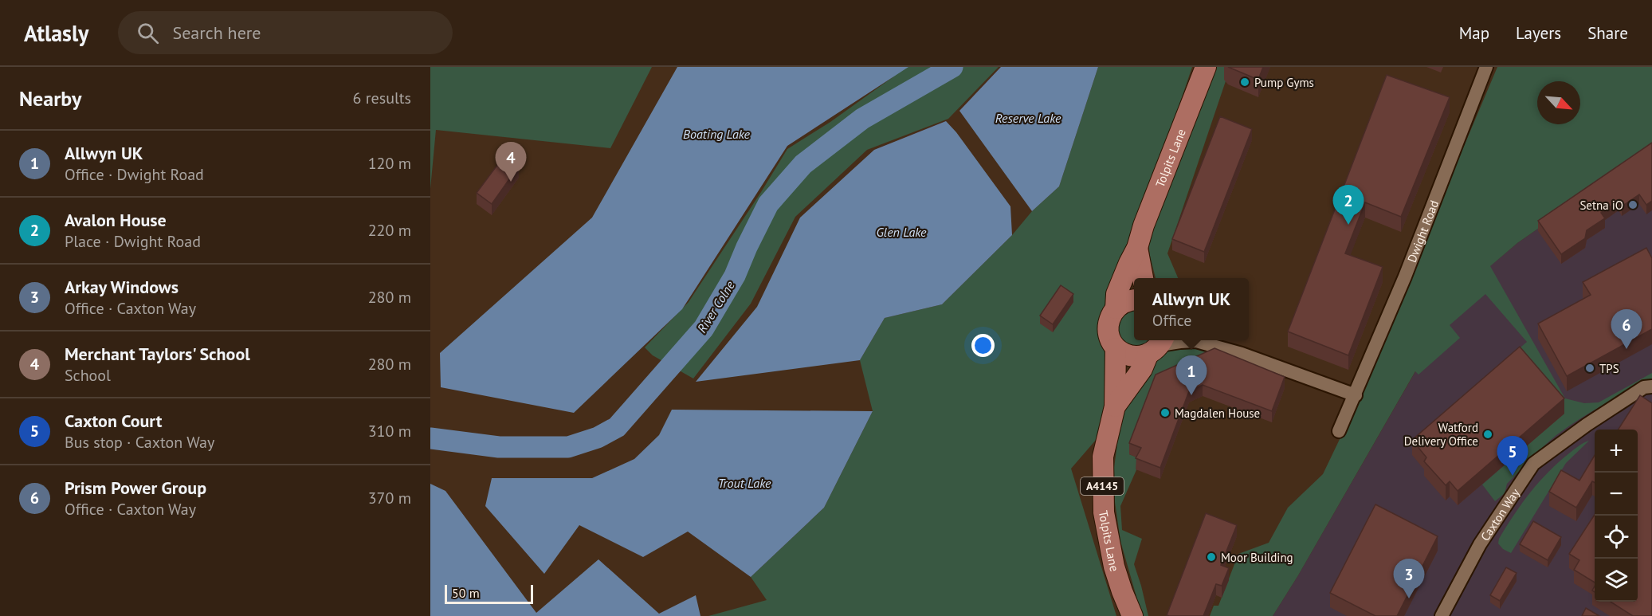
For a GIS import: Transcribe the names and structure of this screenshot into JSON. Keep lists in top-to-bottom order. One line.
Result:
{"streets":{"main road":["Tolpits Lane","A4145"],"street":["Dwight Road","Caxton Way"]},"water":["Reserve Lake","Boating Lake","Glen Lake","River Colne","Trout Lake"],"places":["Pump Gyms","Setna iO","TPS","Magdalen House","Watford Delivery Office","Moor Building"],"scale_bar":"50 m","north":"bottom right","page":{"header":"Atlasly","search":"Search here","nav":["Map","Layers","Share"],"heading":["Nearby","6 results"],"list":[{"mark":"1","name":"Allwyn UK","note":"Office · Dwight Road","value":"120 m"},{"mark":"2","name":"Avalon House","note":"Place · Dwight Road","value":"220 m"},{"mark":"3","name":"Arkay Windows","note":"Office · Caxton Way","value":"280 m"},{"mark":"4","name":"Merchant Taylors' School","note":"School","value":"280 m"},{"mark":"5","name":"Caxton Court","note":"Bus stop · Caxton Way","value":"310 m"},{"mark":"6","name":"Prism Power Group","note":"Office · Caxton Way","value":"370 m"}],"pins":["4","2","6","1","5","3"],"popup":["Allwyn UK","Office"],"map_buttons":["+","−"],"scale":"50 m"}}
